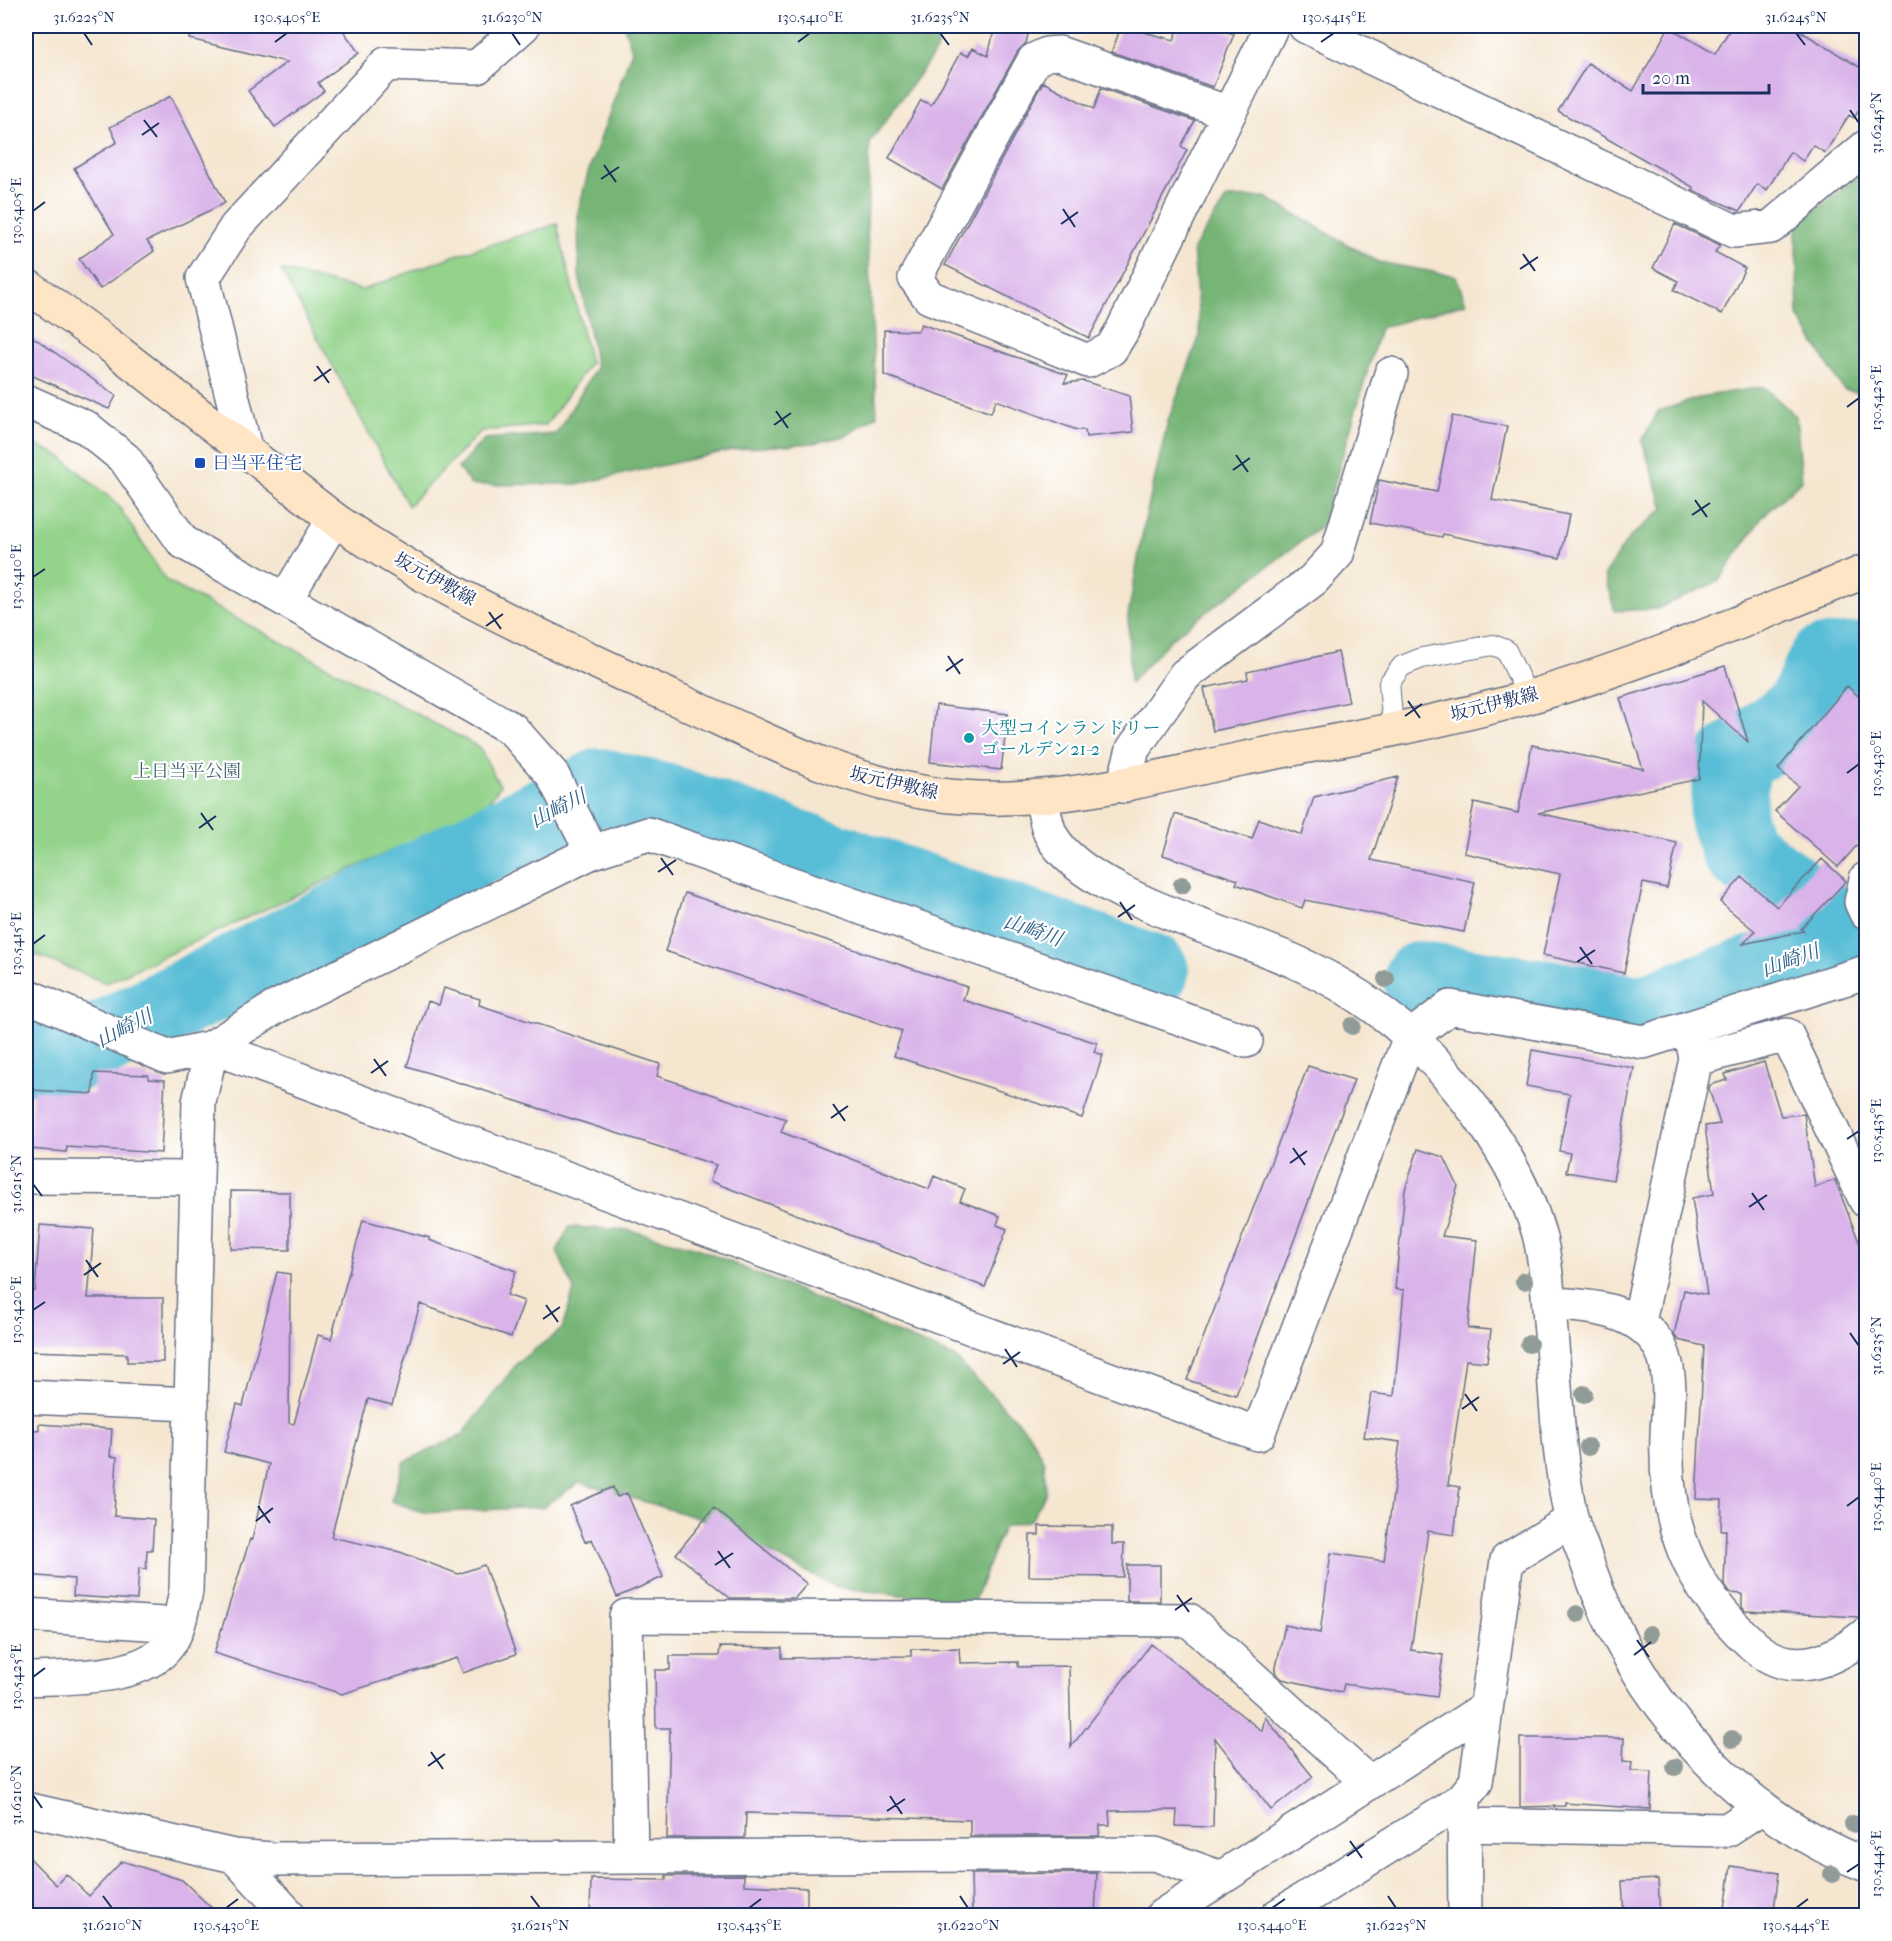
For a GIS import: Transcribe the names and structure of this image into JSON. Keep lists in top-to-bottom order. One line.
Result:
{"streets":{"main road":["坂元伊敷線"]},"water":["山崎川"],"parks":["上日当平公園"],"places":{"transit":["日当平住宅"],"other":["大型コインランドリー ゴールデン21-2"]},"scale_bar":"20 m","coordinates":["31.6225°N","130.5405°E","31.6230°N","130.5410°E","31.6235°N","130.5415°E","31.6245°N","130.5425°E","130.5430°E","130.5435°E","31.6215°N","130.5420°E","130.5440°E","31.6210°N","130.5445°E","31.6220°N"]}
